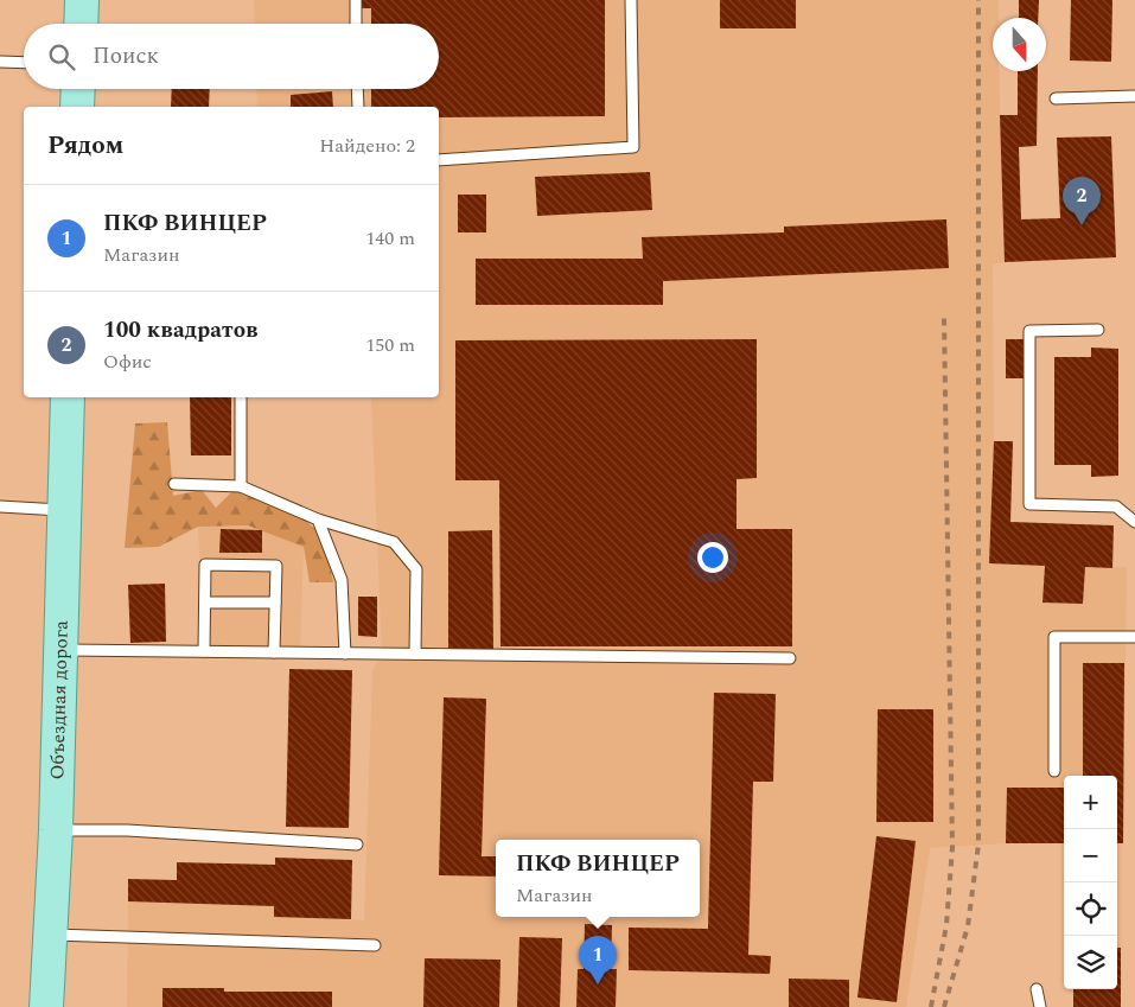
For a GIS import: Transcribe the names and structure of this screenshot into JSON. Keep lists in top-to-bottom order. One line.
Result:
{"streets":{"main road":["Объездная дорога"]},"north":"bottom","page":{"search":"Поиск","heading":["Рядом","Найдено: 2"],"pins":["2","1"],"list":[{"mark":"1","name":"ПКФ ВИНЦЕР","note":"Магазин","value":"140 m"},{"mark":"2","name":"100 квадратов","note":"Офис","value":"150 m"}],"map_buttons":["+","−"],"popup":["ПКФ ВИНЦЕР","Магазин"]}}
